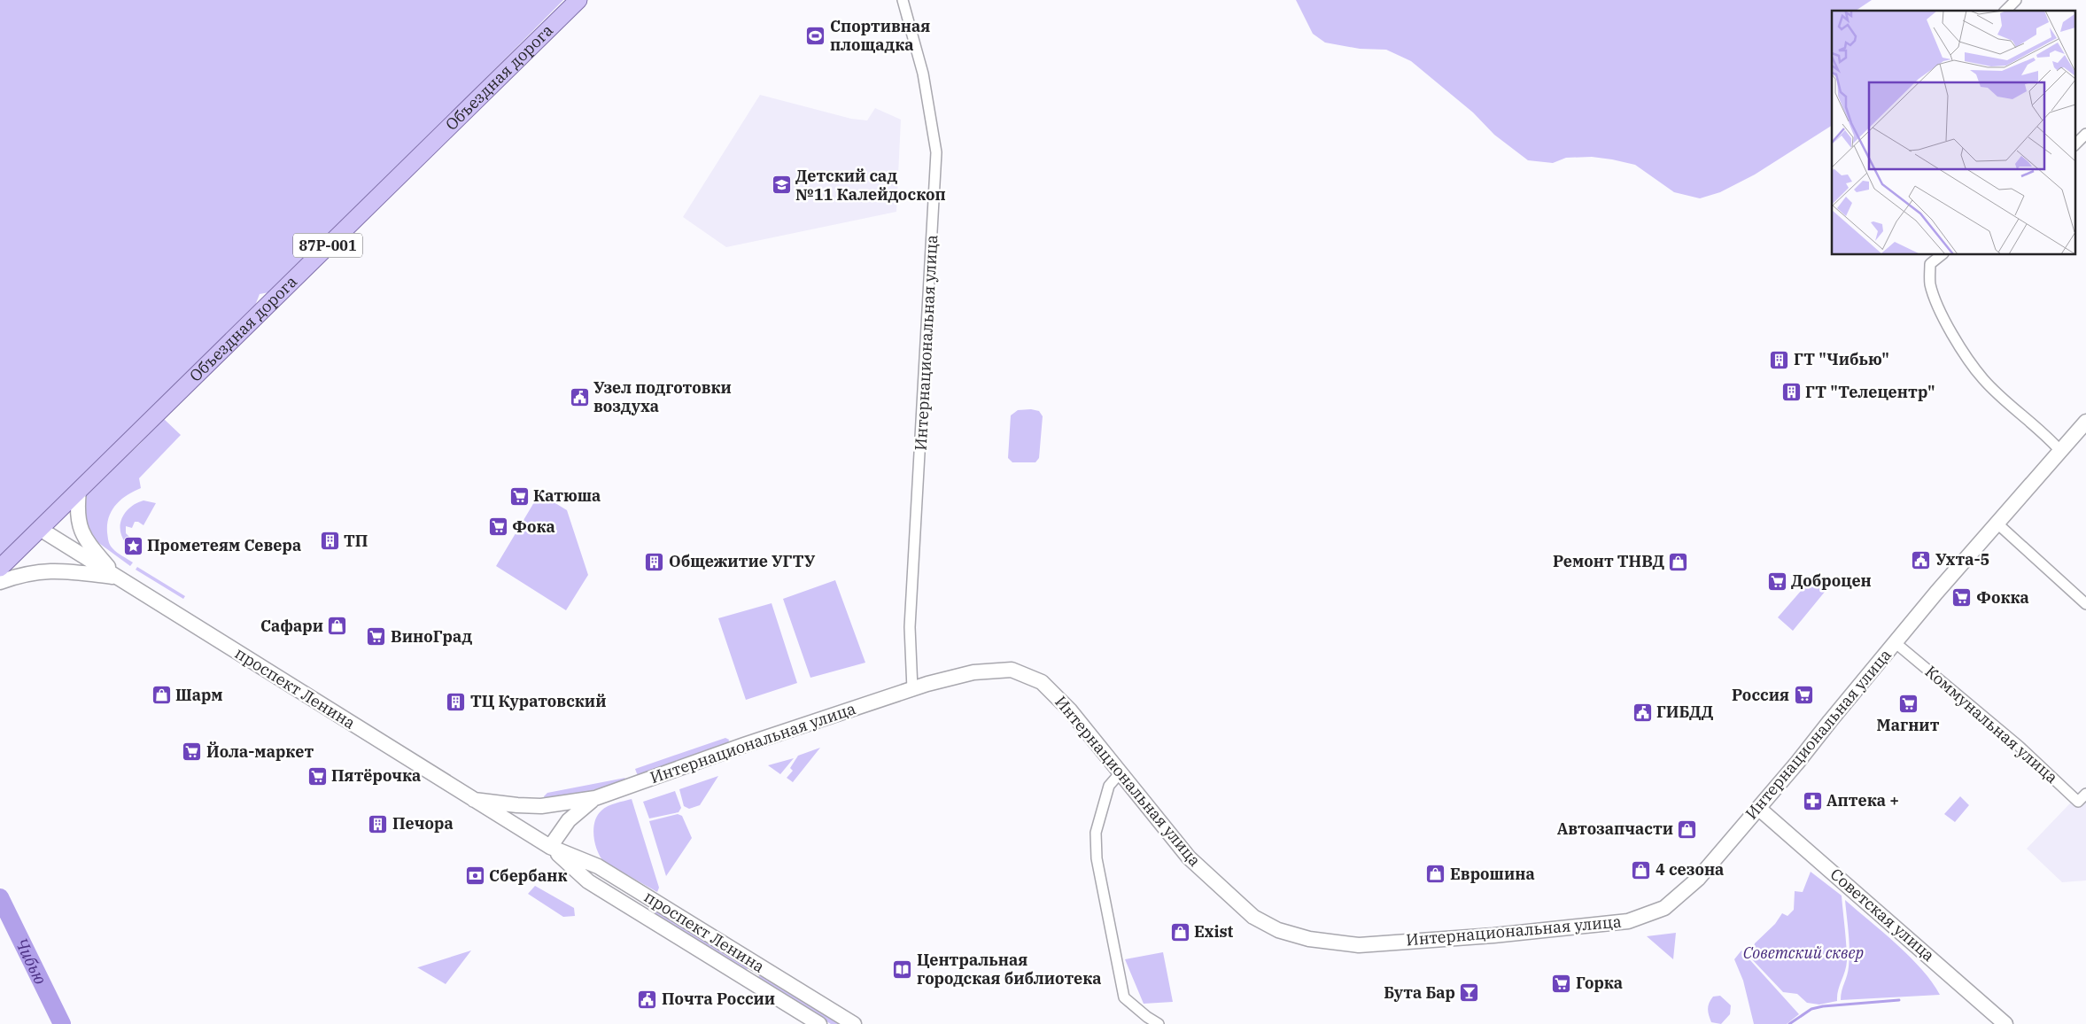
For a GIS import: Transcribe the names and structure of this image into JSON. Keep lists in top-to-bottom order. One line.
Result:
{"streets":{"main road":["Объездная дорога","87Р-001","Интернациональная улица","проспект Ленина","Советская улица"],"street":["Коммунальная улица"]},"crossings":[["Объездная дорога","87Р-001"],["87Р-001","проспект Ленина"],["Интернациональная улица","проспект Ленина"],["Интернациональная улица","Коммунальная улица"],["Интернациональная улица","Советская улица"]],"water":["Чибью"],"parks":["Советский сквер"],"places":{"sports":["Спортивная площадка"],"school or university":["Детский сад №11 Калейдоскоп"],"building":["ГТ \"Чибью\"","ГТ \"Телецентр\"","ТП","Общежитие УГТУ","ТЦ Куратовский","Печора"],"public building":["Узел подготовки воздуха","Ухта-5","ГИБДД","Почта России"],"supermarket":["Катюша","Фока","Доброцен","Фокка","ВиноГрад","Россия","Магнит","Йола-маркет","Пятёрочка","Горка"],"place":["Прометеям Севера"],"shop":["Ремонт ТНВД","Сафари","Шарм","Автозапчасти","4 сезона","Еврошина","Exist"],"pharmacy":["Аптека +"],"bank":["Сбербанк"],"library":["Центральная городская библиотека"],"bar":["Бута Бар"]}}
